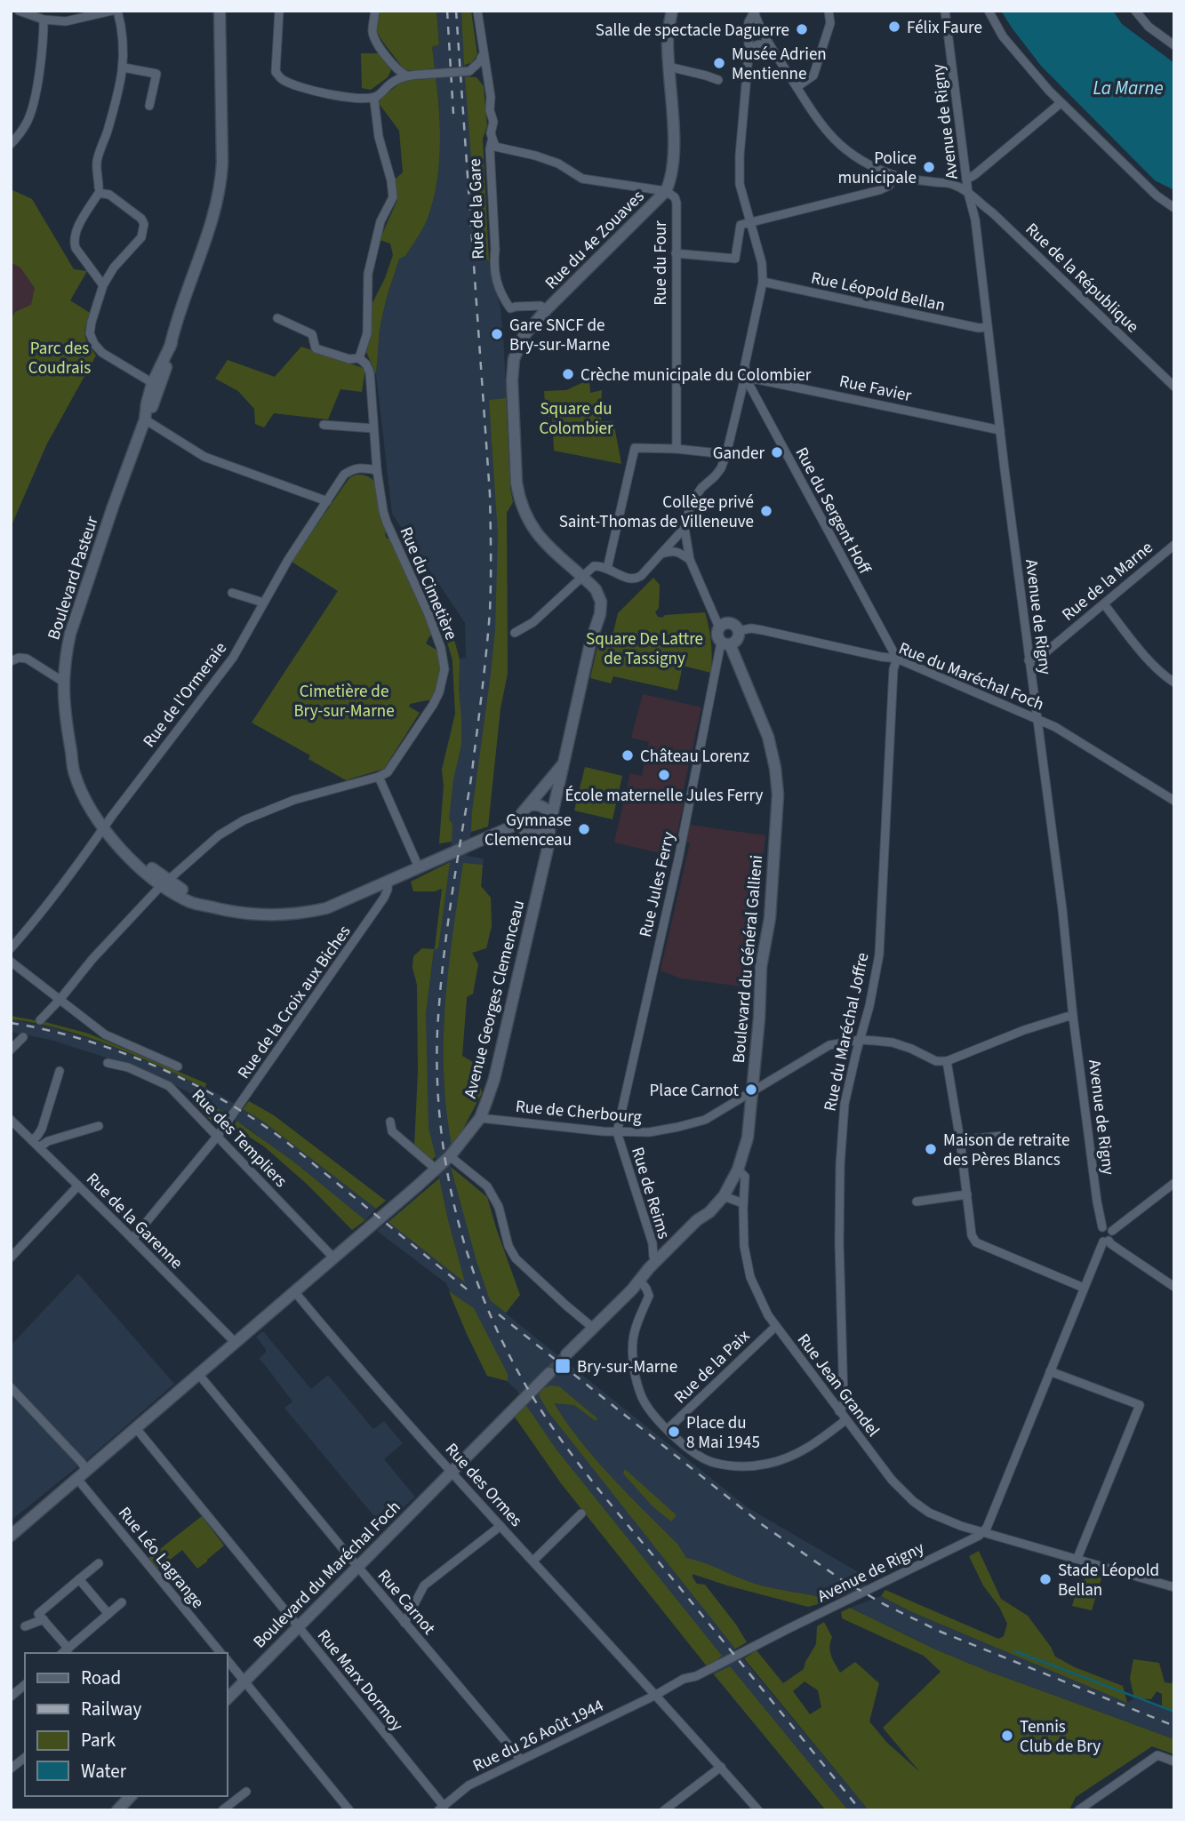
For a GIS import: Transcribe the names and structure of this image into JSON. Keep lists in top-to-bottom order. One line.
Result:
{"streets":{"main road":["Rue du 4e Zouaves","Boulevard Pasteur","Boulevard du Général Gallieni","Avenue Georges Clemenceau","Boulevard du Maréchal Foch"],"street":["Avenue de Rigny","Rue de la Gare","Rue du Four","Rue de la République","Rue Léopold Bellan","Rue Favier","Rue du Sergent Hoff","Rue de la Marne","Rue du Cimetière","Rue du Maréchal Foch","Rue de l'Ormeraie","Rue Jules Ferry","Rue de la Croix aux Biches","Rue du Maréchal Joffre","Rue de Cherbourg","Rue des Templiers","Rue de Reims","Rue de la Garenne","Rue de la Paix","Rue Jean Grandel","Rue des Ormes","Rue Léo Lagrange","Rue Carnot","Rue Marx Dormoy","Rue du 26 Août 1944"]},"crossings":[["Avenue de Rigny","Rue de la République"],["Avenue de Rigny","Rue Léopold Bellan"],["Avenue de Rigny","Rue Favier"],["Avenue de Rigny","Rue de la Marne"],["Avenue de Rigny","Rue du Maréchal Foch"],["Avenue de Rigny","Rue Jean Grandel"],["Avenue de Rigny","Rue des Ormes"],["Avenue de Rigny","Rue du 26 Août 1944"],["Rue de la Gare","Rue du 4e Zouaves"],["Rue du 4e Zouaves","Rue du Four"],["Rue du 4e Zouaves","Avenue Georges Clemenceau"],["Rue Favier","Rue du Sergent Hoff"],["Rue du Sergent Hoff","Rue du Maréchal Foch"],["Rue du Sergent Hoff","Rue du Maréchal Joffre"],["Boulevard Pasteur","Rue de l'Ormeraie"],["Boulevard Pasteur","Avenue Georges Clemenceau"],["Boulevard Pasteur","Rue de la Croix aux Biches"],["Rue du Cimetière","Rue de l'Ormeraie"],["Rue du Maréchal Foch","Rue Jules Ferry"],["Rue du Maréchal Foch","Boulevard du Général Gallieni"],["Rue du Maréchal Foch","Rue du Maréchal Joffre"],["Rue Jules Ferry","Boulevard du Général Gallieni"],["Rue Jules Ferry","Rue de Cherbourg"],["Rue Jules Ferry","Rue de Reims"],["Boulevard du Général Gallieni","Rue de Cherbourg"],["Boulevard du Général Gallieni","Rue de Reims"],["Boulevard du Général Gallieni","Rue Jean Grandel"],["Avenue Georges Clemenceau","Rue de Cherbourg"],["Avenue Georges Clemenceau","Rue des Templiers"],["Avenue Georges Clemenceau","Rue de la Garenne"],["Avenue Georges Clemenceau","Rue des Ormes"],["Avenue Georges Clemenceau","Rue Léo Lagrange"],["Avenue Georges Clemenceau","Rue Carnot"],["Avenue Georges Clemenceau","Rue Marx Dormoy"],["Rue de la Croix aux Biches","Rue des Templiers"],["Rue de la Croix aux Biches","Rue de la Garenne"],["Rue du Maréchal Joffre","Rue de Cherbourg"],["Rue du Maréchal Joffre","Rue Jean Grandel"],["Rue de Cherbourg","Rue de Reims"],["Rue de la Paix","Rue Jean Grandel"],["Rue des Ormes","Boulevard du Maréchal Foch"],["Rue des Ormes","Rue du 26 Août 1944"],["Boulevard du Maréchal Foch","Rue Carnot"],["Boulevard du Maréchal Foch","Rue Marx Dormoy"],["Rue Carnot","Rue du 26 Août 1944"],["Rue Marx Dormoy","Rue du 26 Août 1944"]],"water":["La Marne"],"parks":["Parc des Coudrais","Square du Colombier","Square De Lattre de Tassigny","Cimetière de Bry-sur-Marne"],"places":{"other":["Félix Faure","Salle de spectacle Daguerre","Musée Adrien Mentienne","Police municipale","Gare SNCF de Bry-sur-Marne","Crèche municipale du Colombier","Gander","Collège privé Saint-Thomas de Villeneuve","Château Lorenz","École maternelle Jules Ferry","Gymnase Clemenceau","Place Carnot","Maison de retraite des Pères Blancs","Place du 8 Mai 1945","Stade Léopold Bellan","Tennis Club de Bry"],"transit":["Bry-sur-Marne"]},"legend":["Road","Railway","Park","Water"]}
